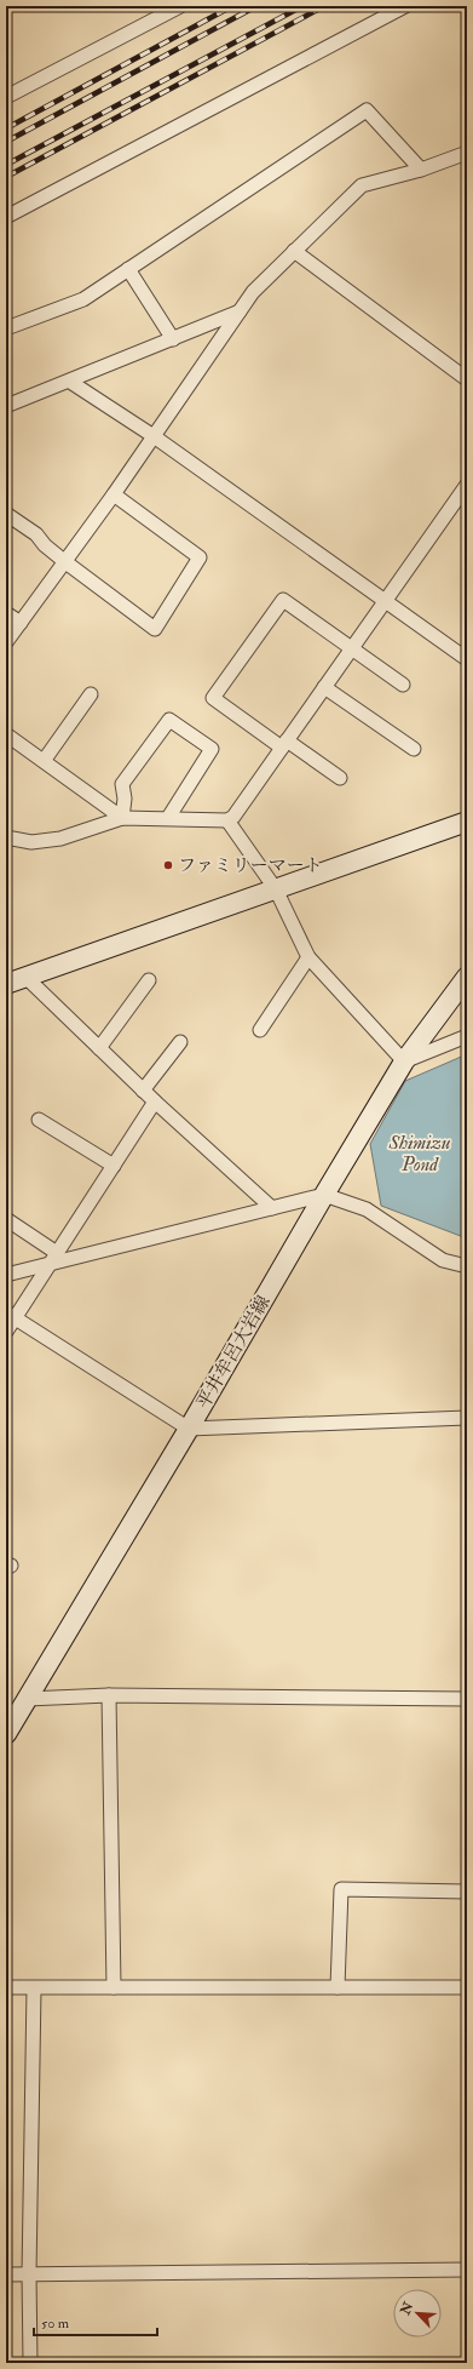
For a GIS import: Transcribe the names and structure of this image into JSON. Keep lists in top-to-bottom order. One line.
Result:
{"streets":{"main road":["平井牟呂大岩線"]},"water":["Shimizu Pond"],"places":["ファミリーマート"],"scale_bar":"50 m","north":"top left"}
